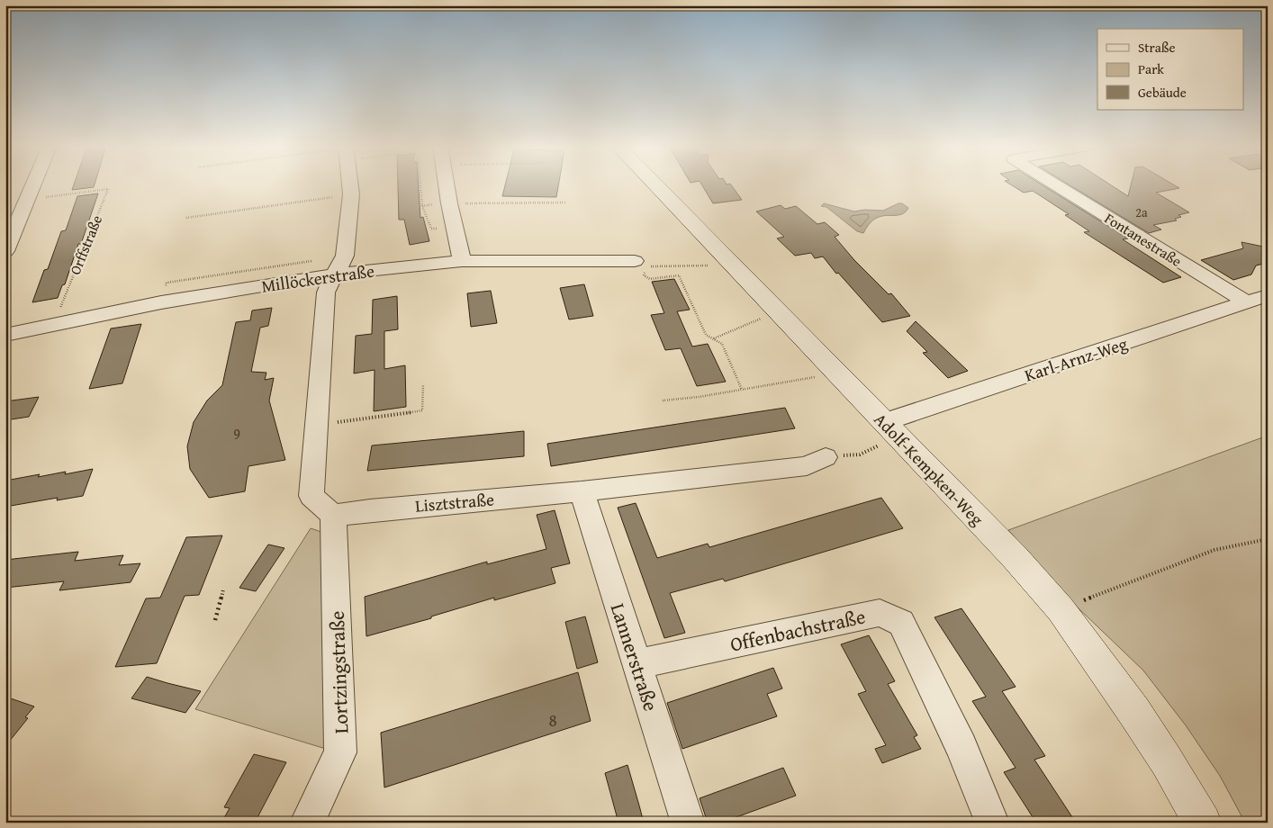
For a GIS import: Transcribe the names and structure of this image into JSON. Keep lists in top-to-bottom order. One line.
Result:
{"streets":{"main road":["Adolf-Kempken-Weg"],"street":["Fontanestraße","Millöckerstraße","Karl-Arnz-Weg","Lisztstraße","Offenbachstraße","Lannerstraße","Lortzingstraße"],"path":["Orffstraße"]},"crossings":[["Fontanestraße","Karl-Arnz-Weg"],["Orffstraße","Millöckerstraße"],["Karl-Arnz-Weg","Adolf-Kempken-Weg"],["Lisztstraße","Lannerstraße"],["Lisztstraße","Lortzingstraße"],["Offenbachstraße","Lannerstraße"]],"house_numbers":["2a","9","8"],"legend":["Straße","Park","Gebäude"]}
